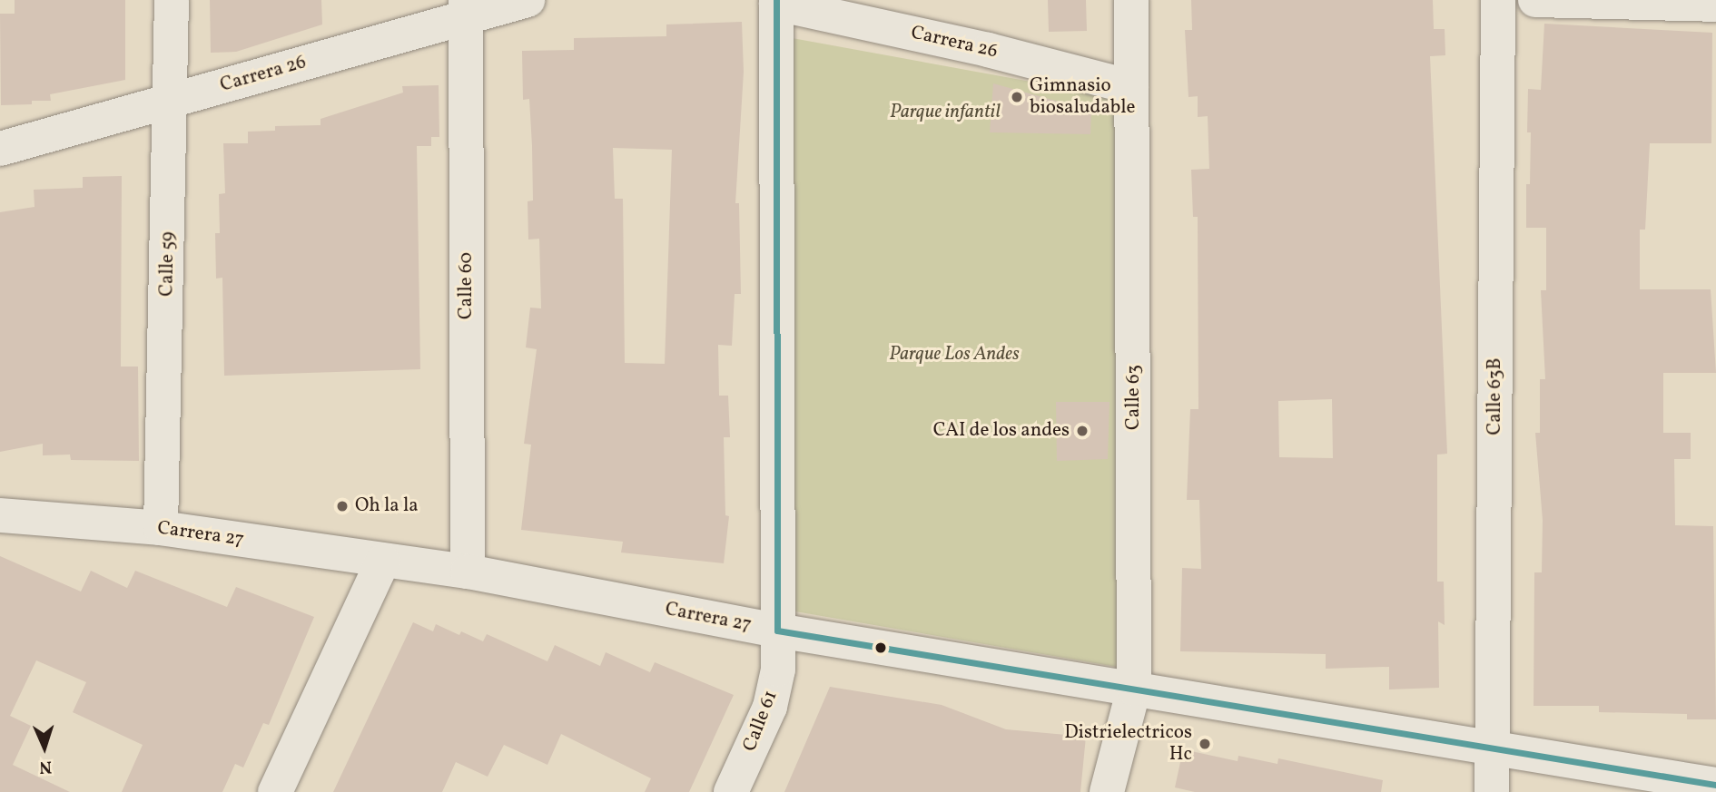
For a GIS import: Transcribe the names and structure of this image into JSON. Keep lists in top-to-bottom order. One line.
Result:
{"streets":{"street":["Carrera 26","Calle 59","Calle 60","Calle 63B","Calle 63","Carrera 27","Calle 61"]},"crossings":[["Carrera 26","Calle 59"],["Carrera 26","Calle 60"],["Carrera 26","Calle 63"],["Carrera 26","Calle 61"],["Calle 59","Carrera 27"],["Calle 60","Carrera 27"],["Calle 63B","Carrera 27"],["Calle 63","Carrera 27"],["Carrera 27","Calle 61"]],"parks":["Parque infantil","Parque Los Andes"],"places":["Gimnasio biosaludable","CAI de los andes","Oh la la","Distrielectricos Hc"],"north":"bottom"}
